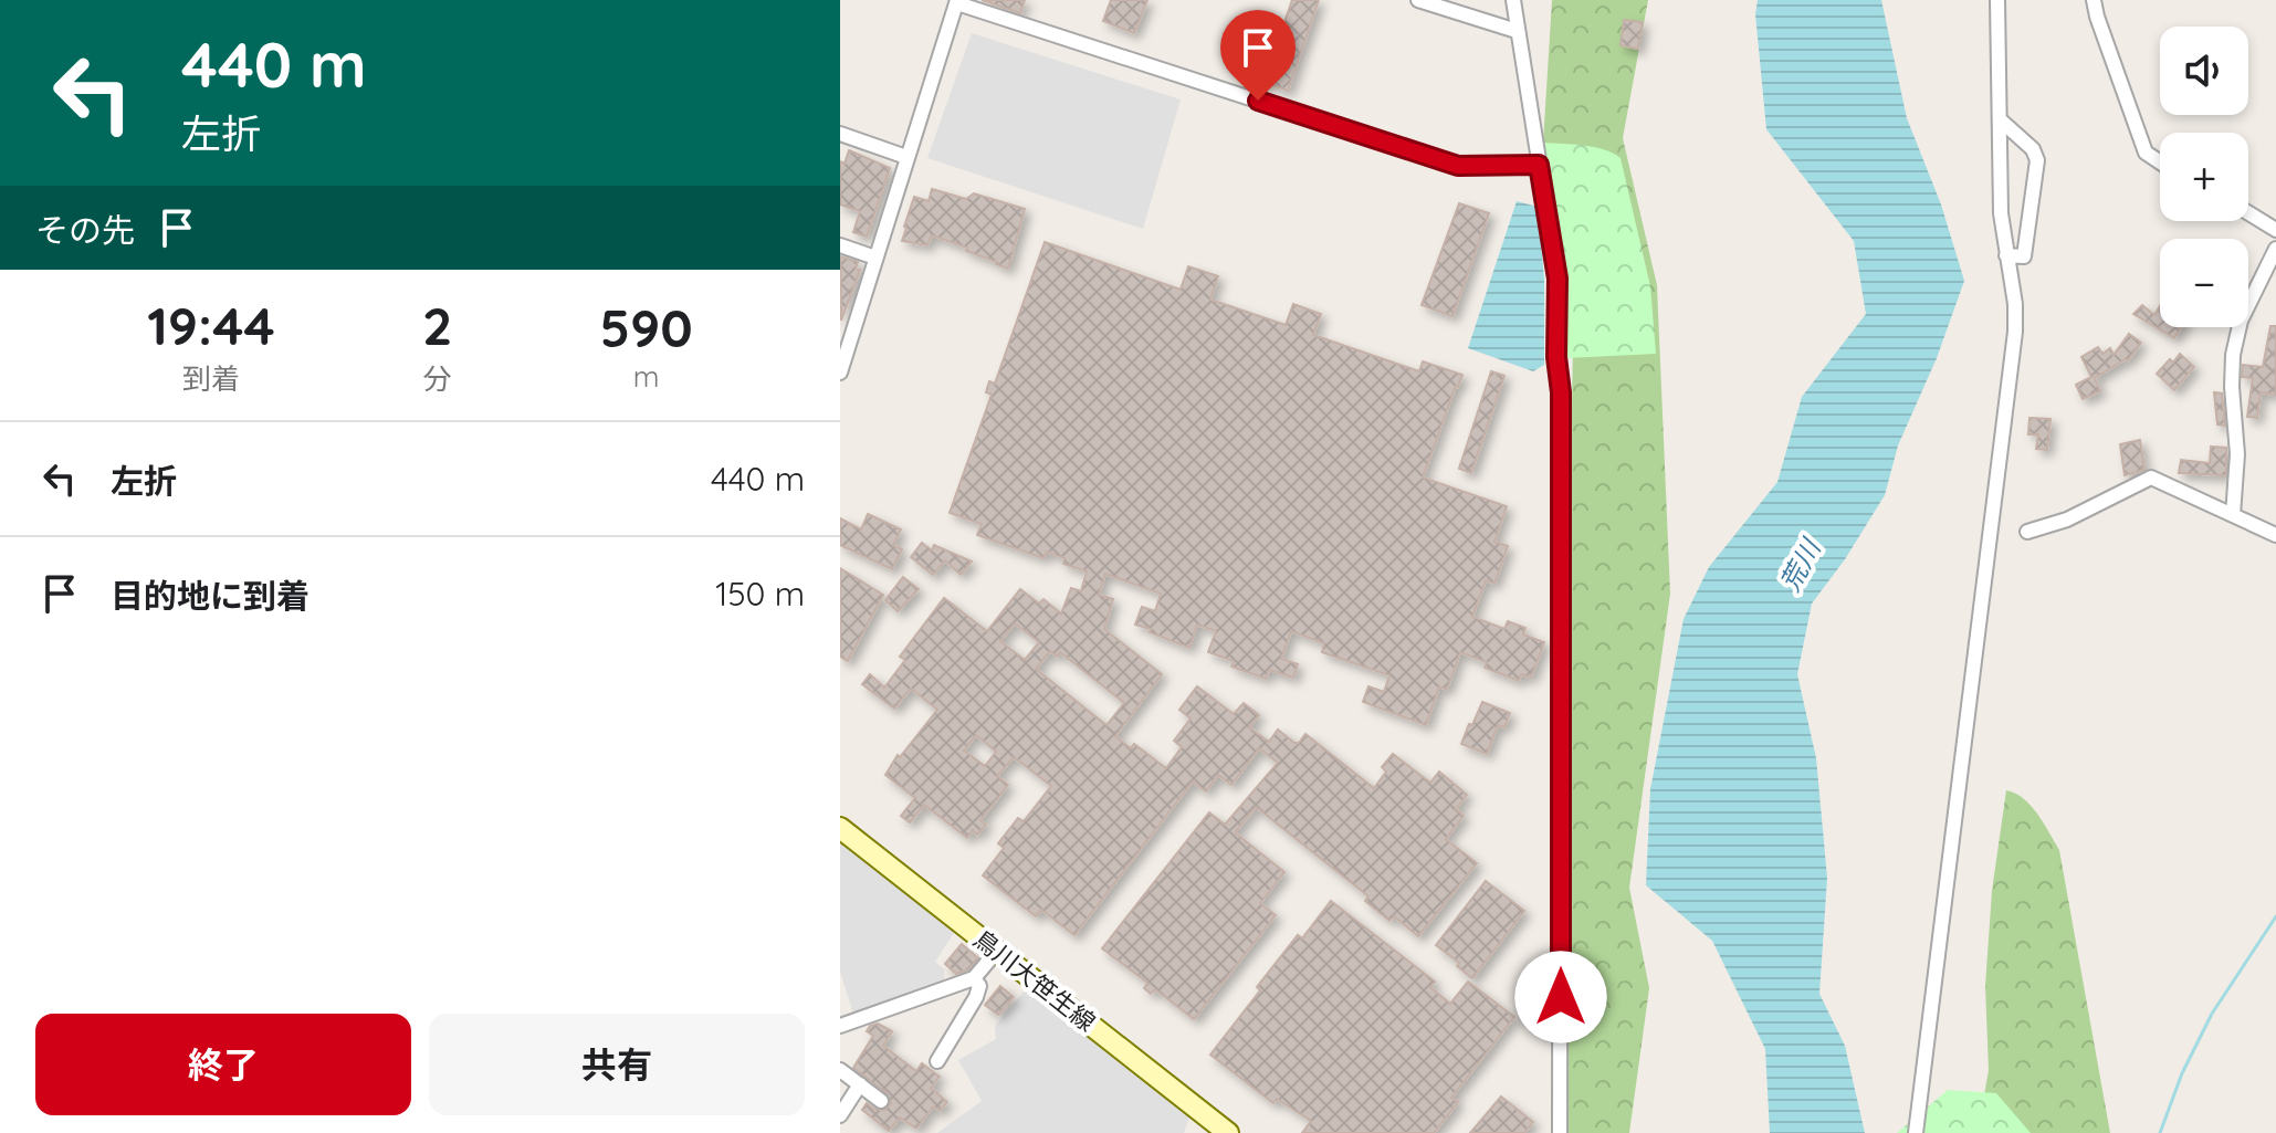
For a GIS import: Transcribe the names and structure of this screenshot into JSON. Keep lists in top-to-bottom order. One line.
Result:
{"streets":{"street":["鳥川大笹生線"]},"water":["荒川"],"page":{"turn":["440 m","左折"],"map_buttons":["+","−"],"then":"その先","eta":["19:44","到着","2","分","590","m"],"list":[{"name":"左折","value":"440 m"},{"name":"目的地に到着","value":"150 m"}],"buttons":["終了","共有"]}}
